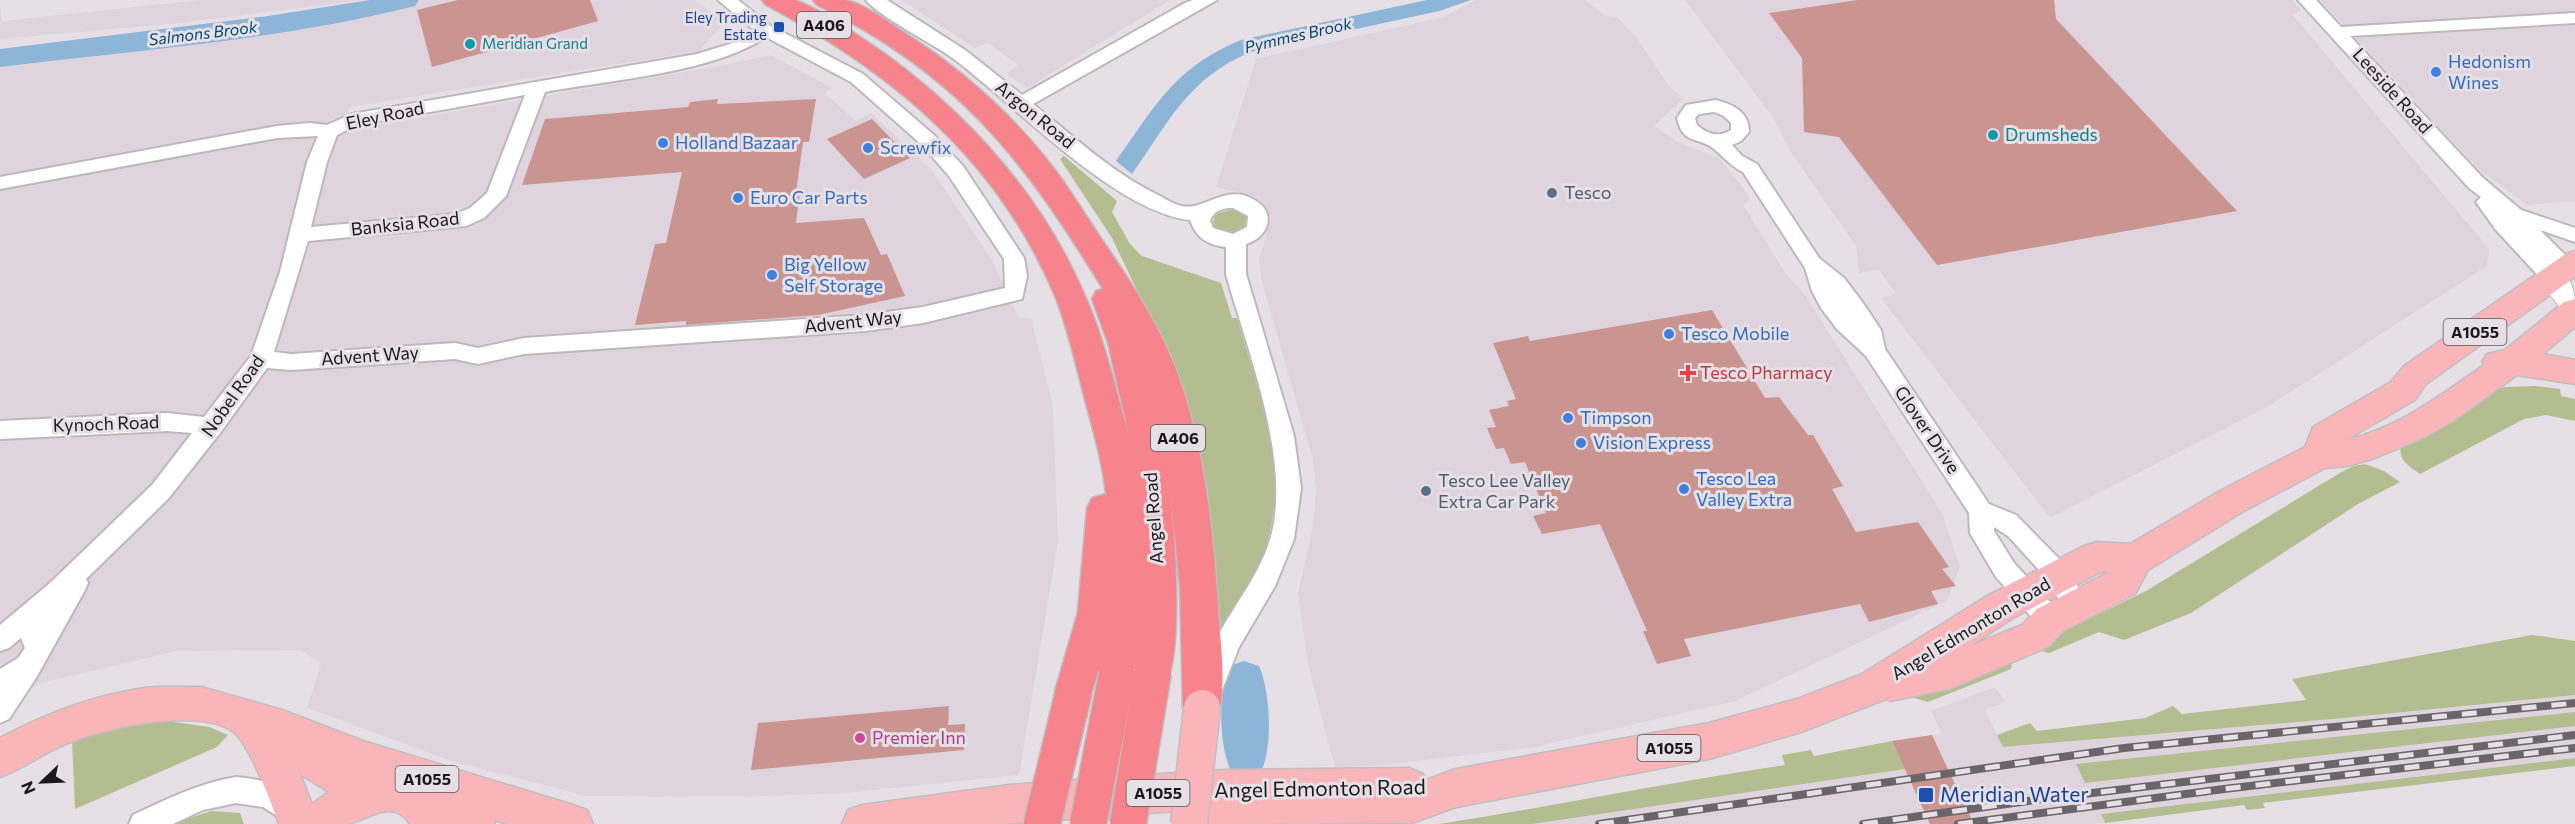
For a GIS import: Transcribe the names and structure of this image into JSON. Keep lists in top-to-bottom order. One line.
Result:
{"streets":{"highway":["A406","Angel Road"],"main road":["A1055","Angel Edmonton Road"],"street":["Leeside Road","Argon Road","Eley Road","Banksia Road","Advent Way","Nobel Road","Kynoch Road","Glover Drive"]},"crossings":[["A406","Angel Road"],["Leeside Road","A1055"],["Eley Road","Banksia Road"],["Eley Road","Advent Way"],["Eley Road","Nobel Road"],["Banksia Road","Nobel Road"],["Advent Way","Nobel Road"],["A1055","Angel Edmonton Road"],["Nobel Road","Kynoch Road"],["Glover Drive","Angel Edmonton Road"]],"water":["Salmons Brook","Pymmes Brook"],"places":{"transit":["Eley Trading Estate","Meridian Water"],"other":["Meridian Grand","Hedonism Wines","Drumsheds","Holland Bazaar","Screwfix","Tesco","Euro Car Parts","Big Yellow Self Storage","Tesco Mobile","Timpson","Vision Express","Tesco Lea Valley Extra","Tesco Lee Valley Extra Car Park","Premier Inn"],"health":["Tesco Pharmacy"]},"north":"bottom left"}
